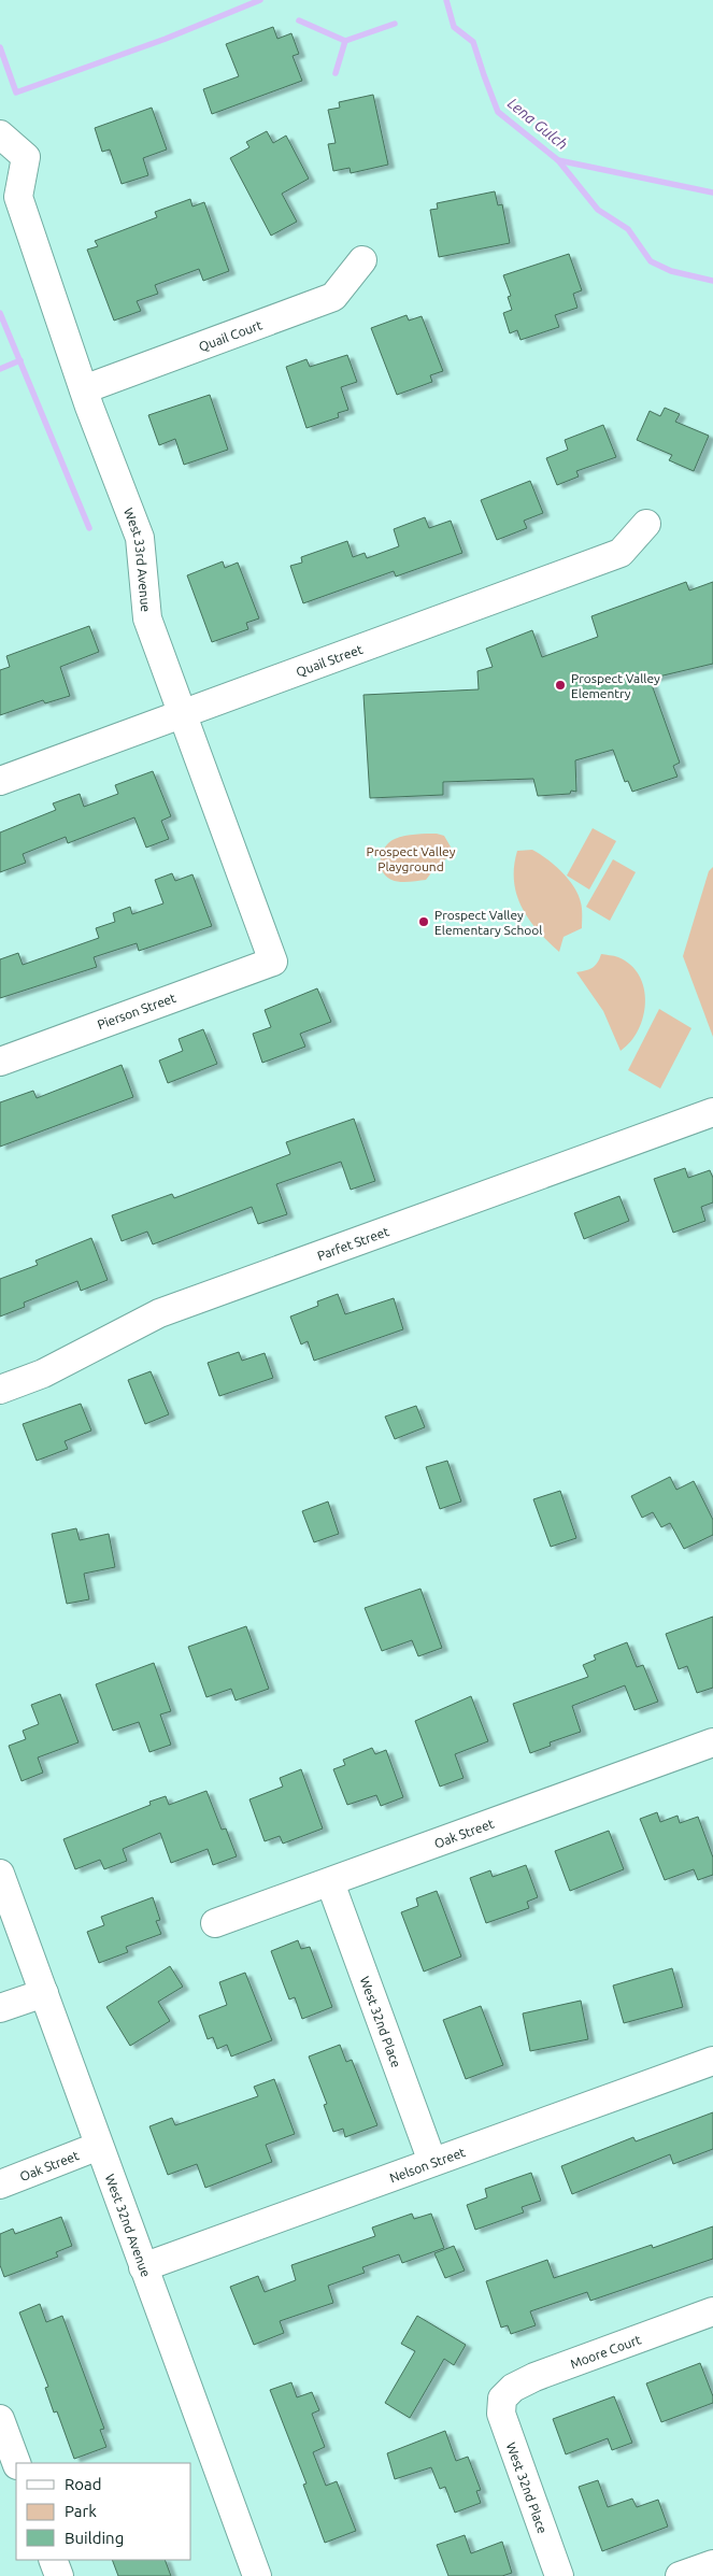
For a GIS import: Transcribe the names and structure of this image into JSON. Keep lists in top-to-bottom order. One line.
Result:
{"streets":{"street":["Quail Court","West 33rd Avenue","Quail Street","Pierson Street","Parfet Street","Oak Street","West 32nd Place","Nelson Street","West 32nd Avenue","Moore Court"]},"crossings":[["Quail Court","West 33rd Avenue"],["West 33rd Avenue","Quail Street"],["West 33rd Avenue","Pierson Street"],["Oak Street","West 32nd Place"],["Oak Street","West 32nd Avenue"],["West 32nd Place","Nelson Street"],["West 32nd Place","Moore Court"],["Nelson Street","West 32nd Avenue"]],"water":["Lena Gulch"],"parks":["Prospect Valley Playground"],"places":["Prospect Valley Elementry","Prospect Valley Elementary School"],"legend":["Road","Park","Building"]}
